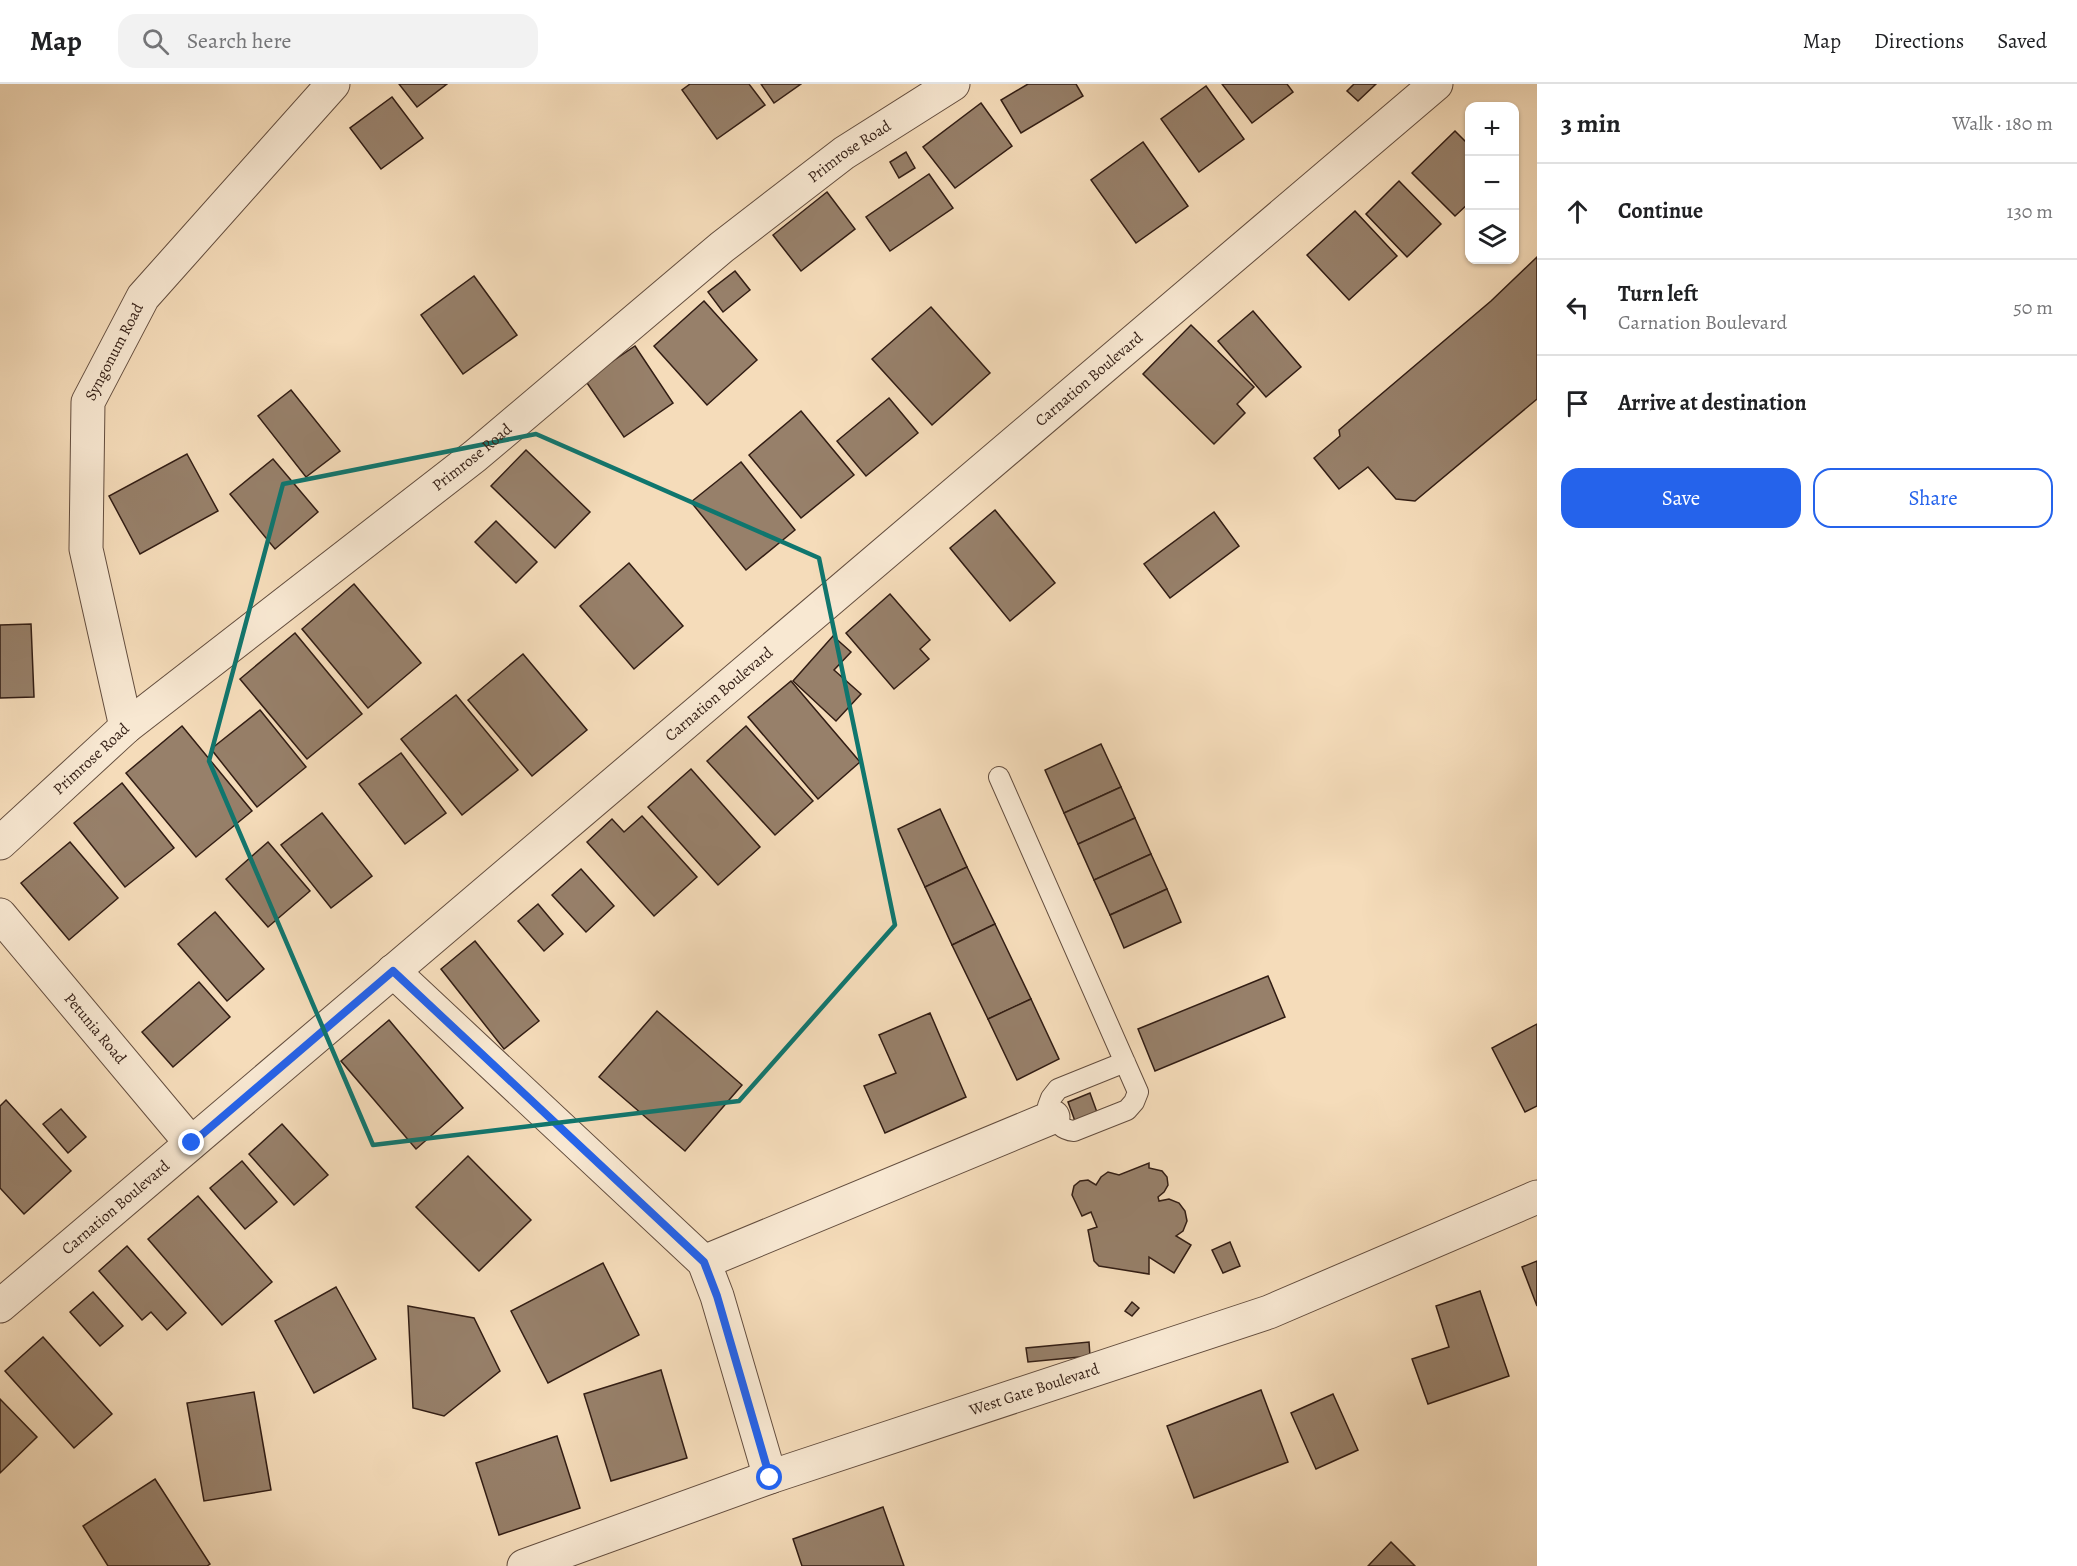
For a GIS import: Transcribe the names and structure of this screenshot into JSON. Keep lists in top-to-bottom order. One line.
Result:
{"streets":{"street":["Primrose Road","Syngonum Road","Carnation Boulevard","Petunia Road","West Gate Boulevard"]},"crossings":[["Primrose Road","Syngonum Road"],["Carnation Boulevard","Petunia Road"]],"page":{"header":"Map","search":"Search here","nav":["Map","Directions","Saved"],"heading":["3 min","Walk · 180 m"],"map_buttons":["+","−"],"list":[["Continue","130 m"],["Turn left","Carnation Boulevard","50 m"],"Arrive at destination"],"buttons":["Save","Share"]}}
